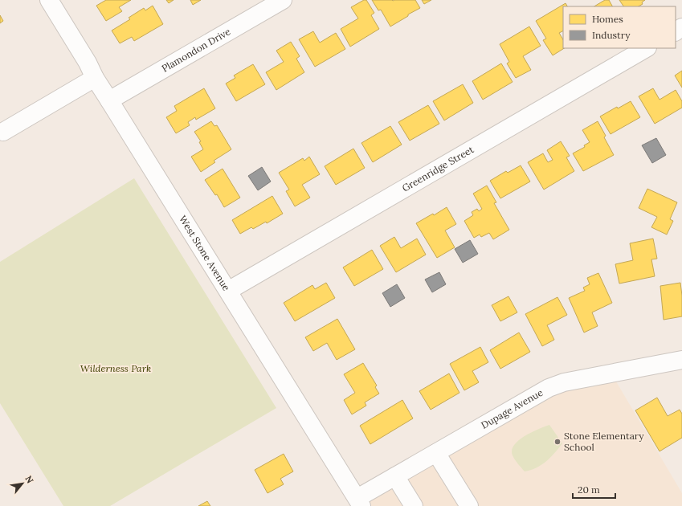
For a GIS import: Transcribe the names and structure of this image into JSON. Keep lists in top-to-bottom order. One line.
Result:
{"streets":{"street":["Plamondon Drive","Greenridge Street","West Stone Avenue","Dupage Avenue"]},"crossings":[["Plamondon Drive","West Stone Avenue"],["Greenridge Street","West Stone Avenue"],["West Stone Avenue","Dupage Avenue"]],"parks":["Wilderness Park"],"places":["Stone Elementary School"],"legend":["Homes","Industry"],"scale_bar":"20 m","north":"top right"}
